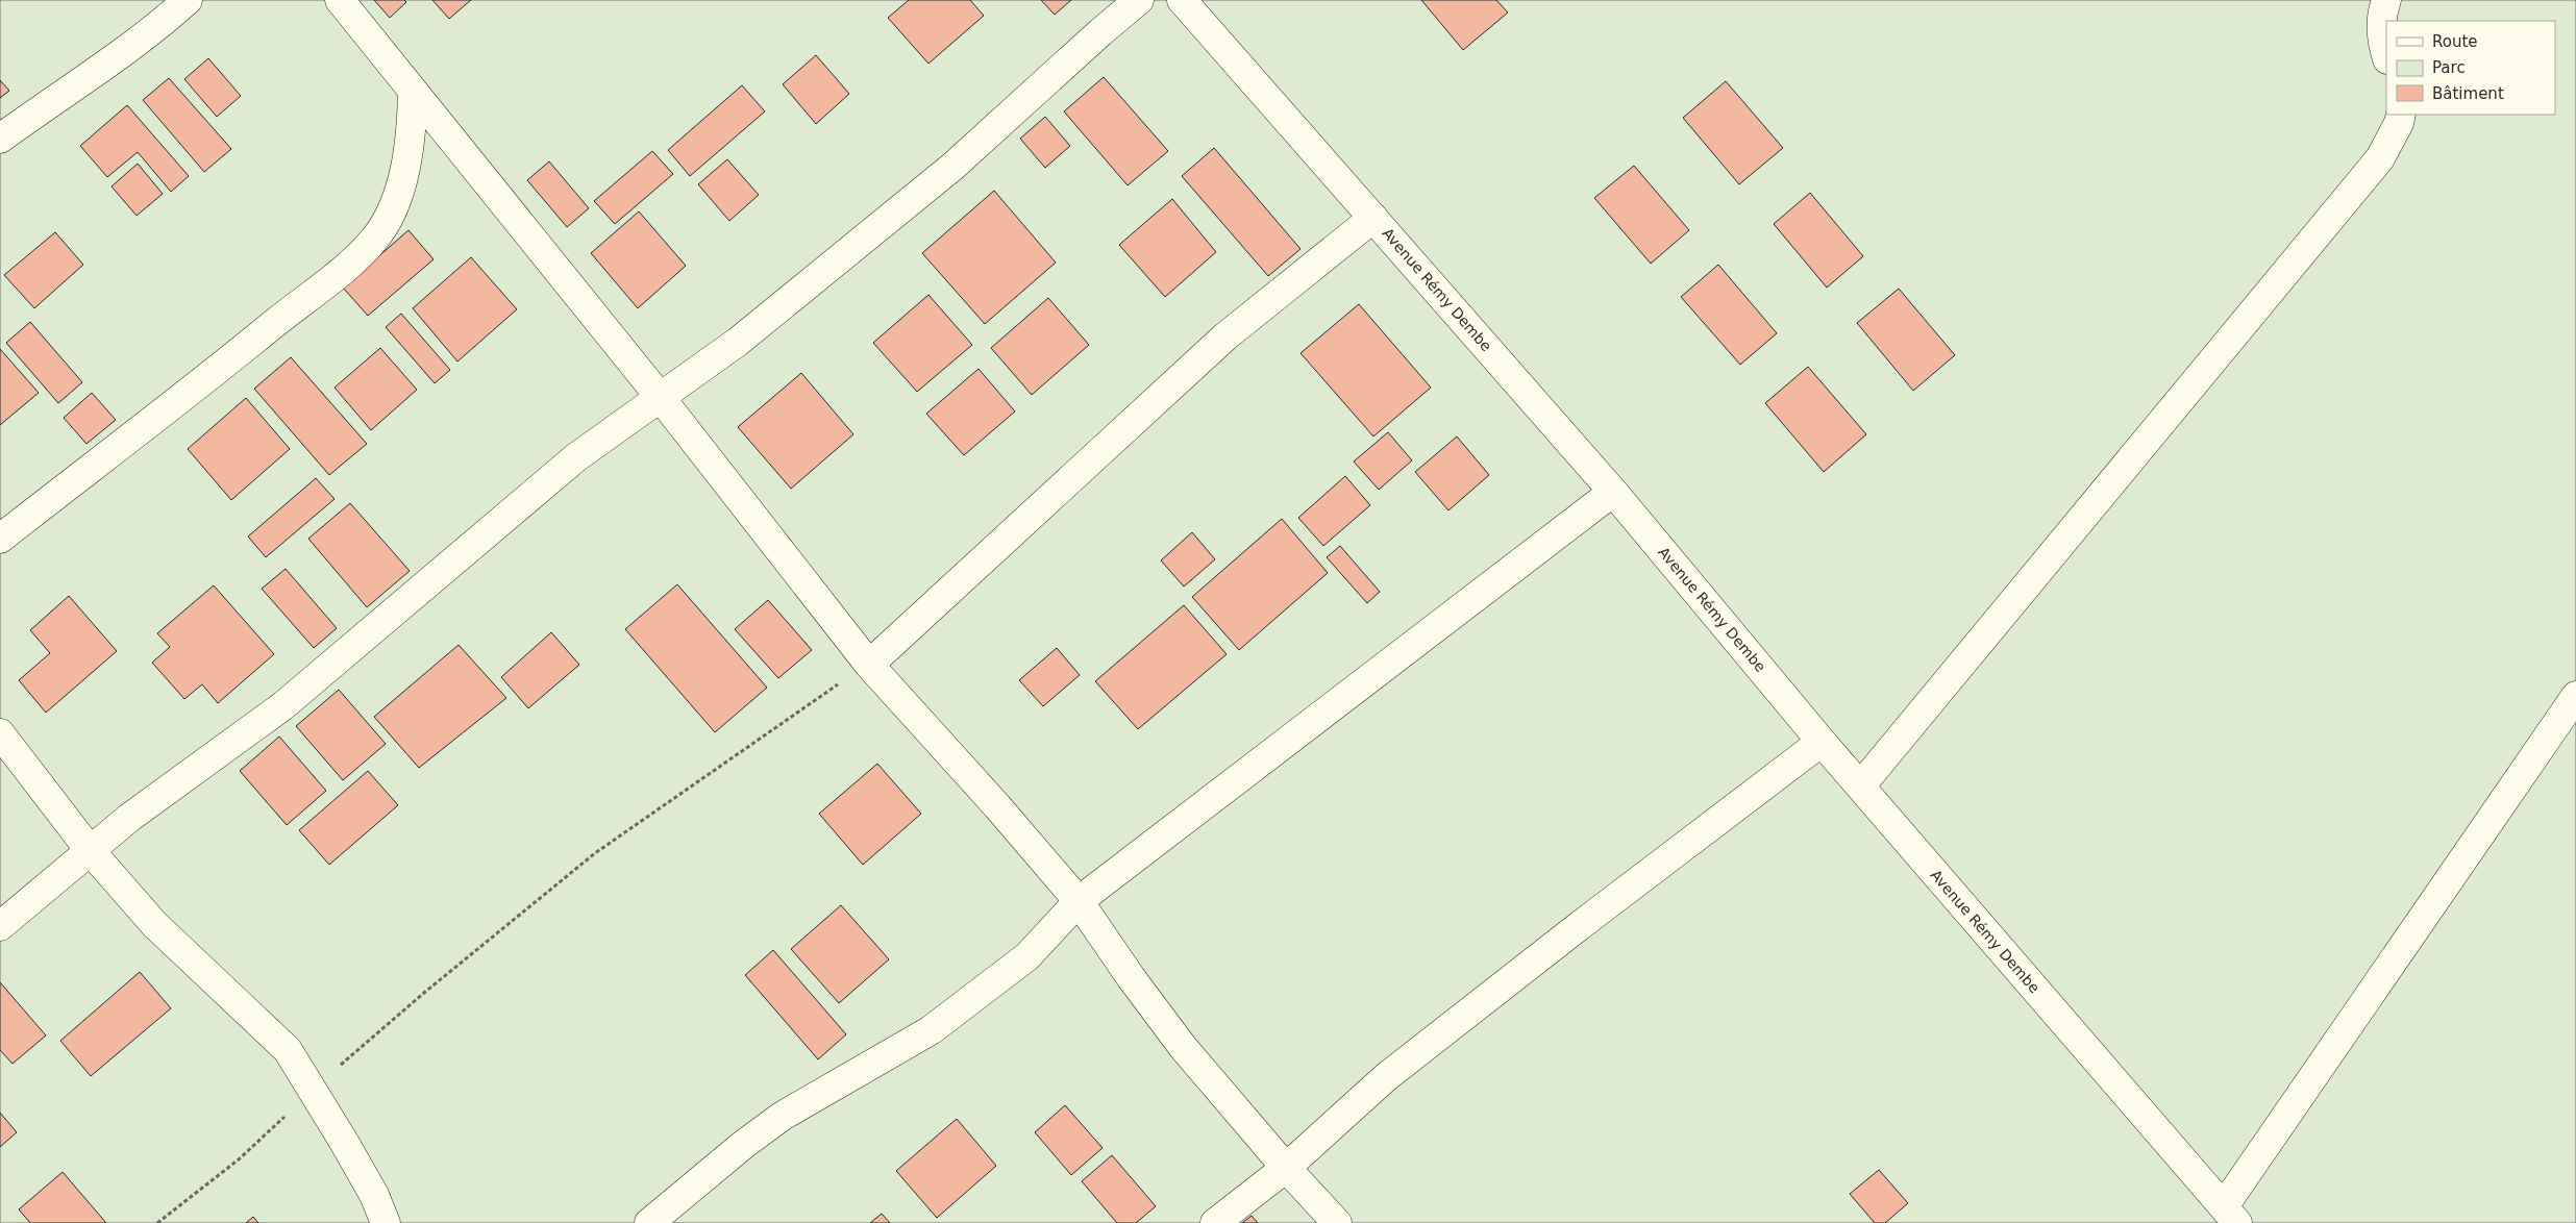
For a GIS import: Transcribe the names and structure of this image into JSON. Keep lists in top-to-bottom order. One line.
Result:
{"streets":{"street":["Avenue Rémy Dembe"]},"legend":["Route","Parc","Bâtiment"]}
